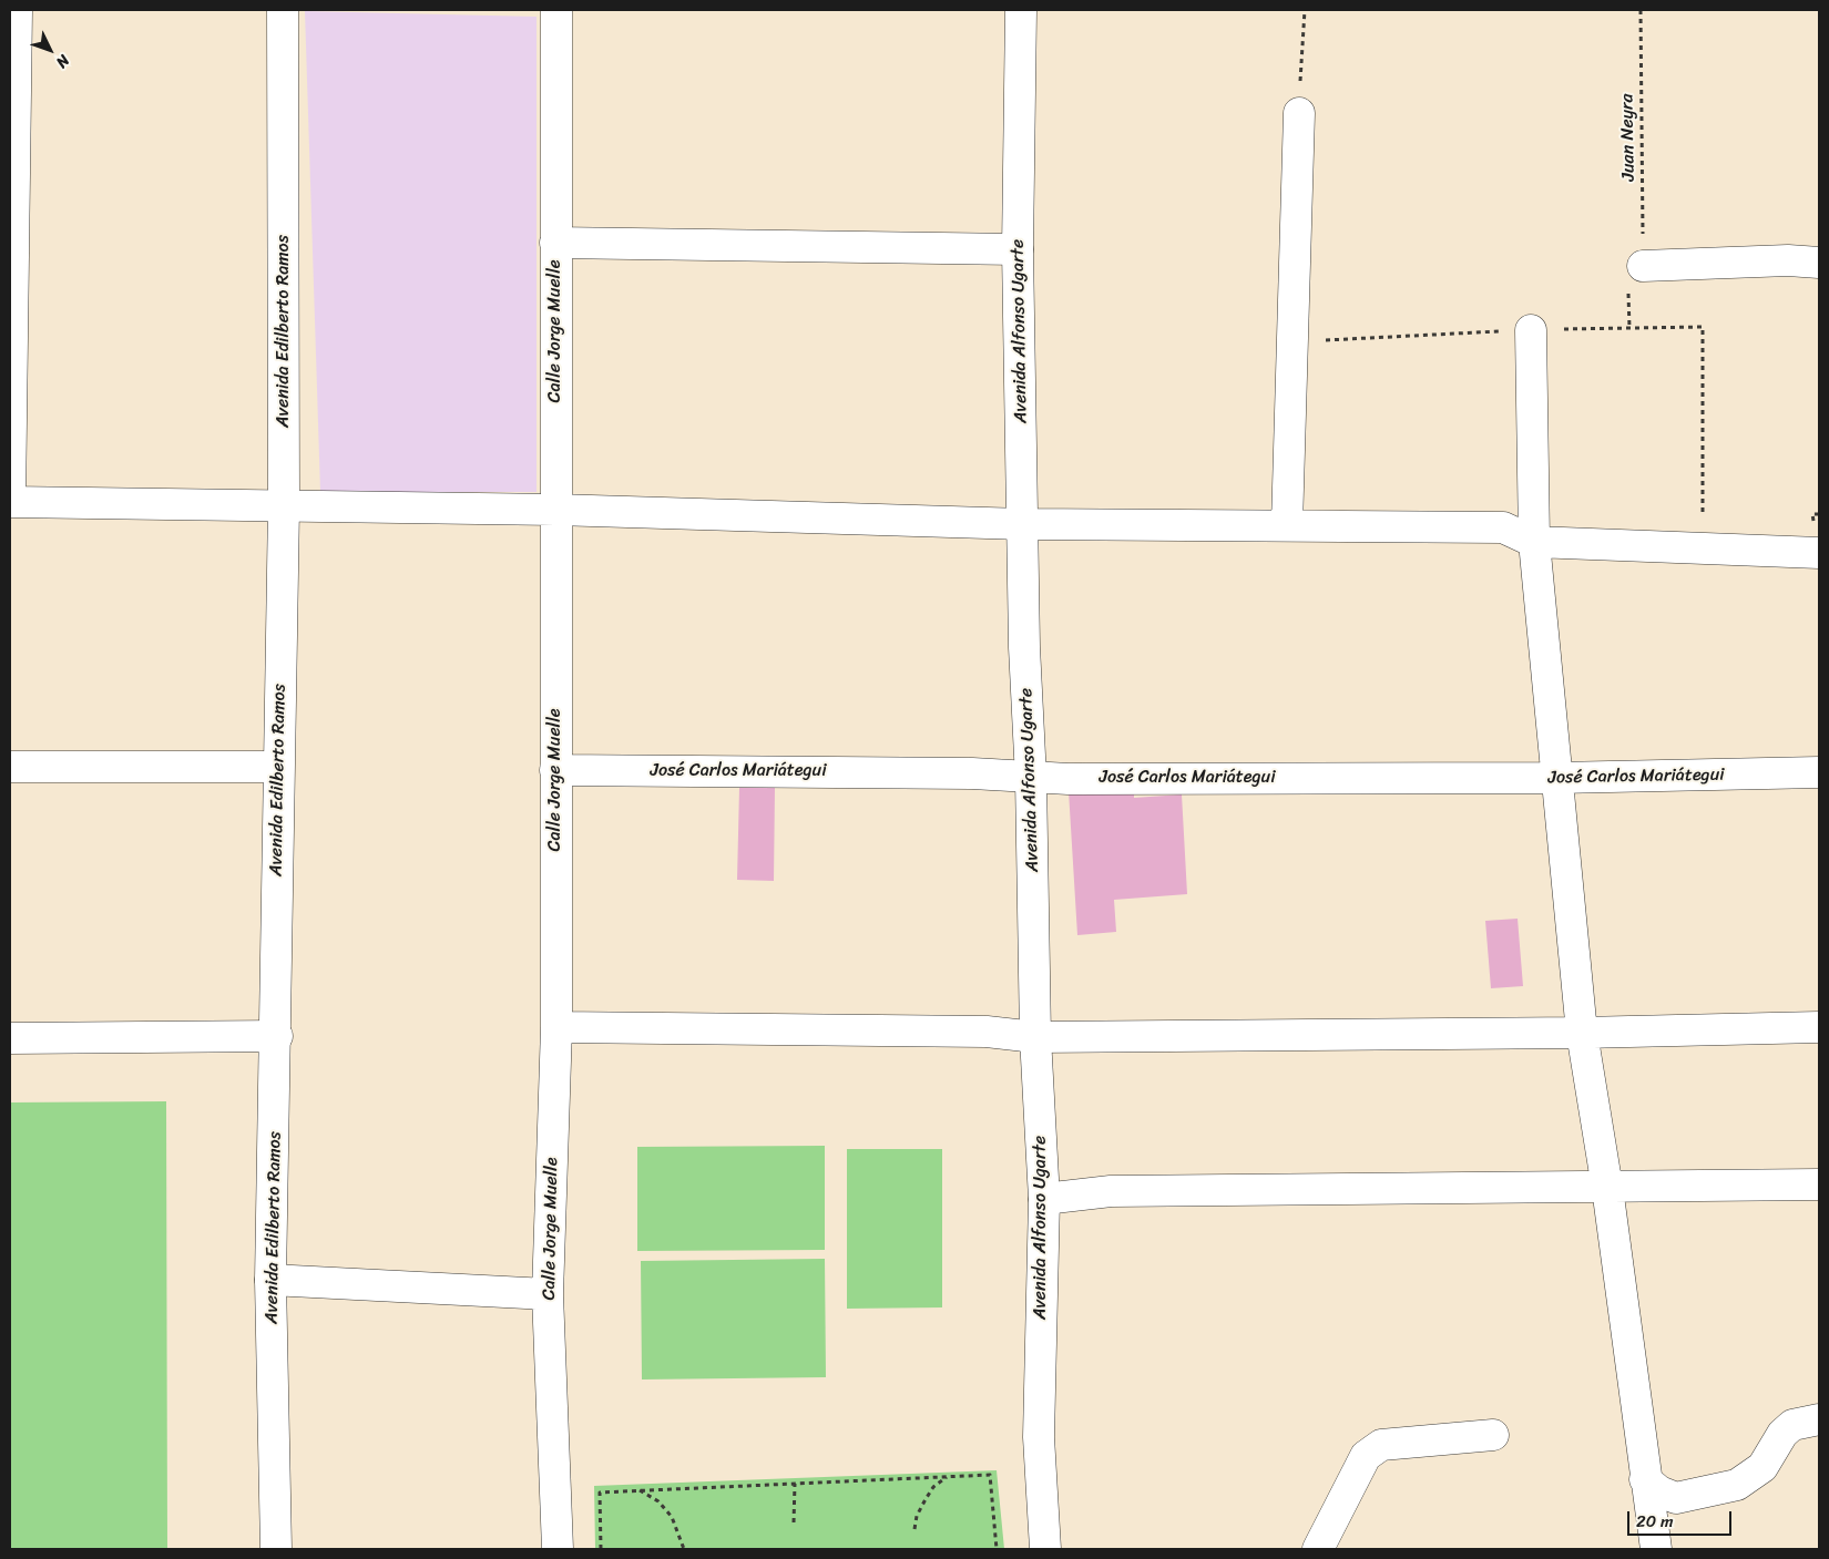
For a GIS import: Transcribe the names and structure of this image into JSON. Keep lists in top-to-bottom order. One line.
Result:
{"streets":{"street":["Avenida Edilberto Ramos","Calle Jorge Muelle","Avenida Alfonso Ugarte","José Carlos Mariátegui"],"path":["Juan Neyra"]},"crossings":[["Calle Jorge Muelle","José Carlos Mariátegui"],["Avenida Alfonso Ugarte","José Carlos Mariátegui"]],"scale_bar":"20 m","north":"bottom right"}
